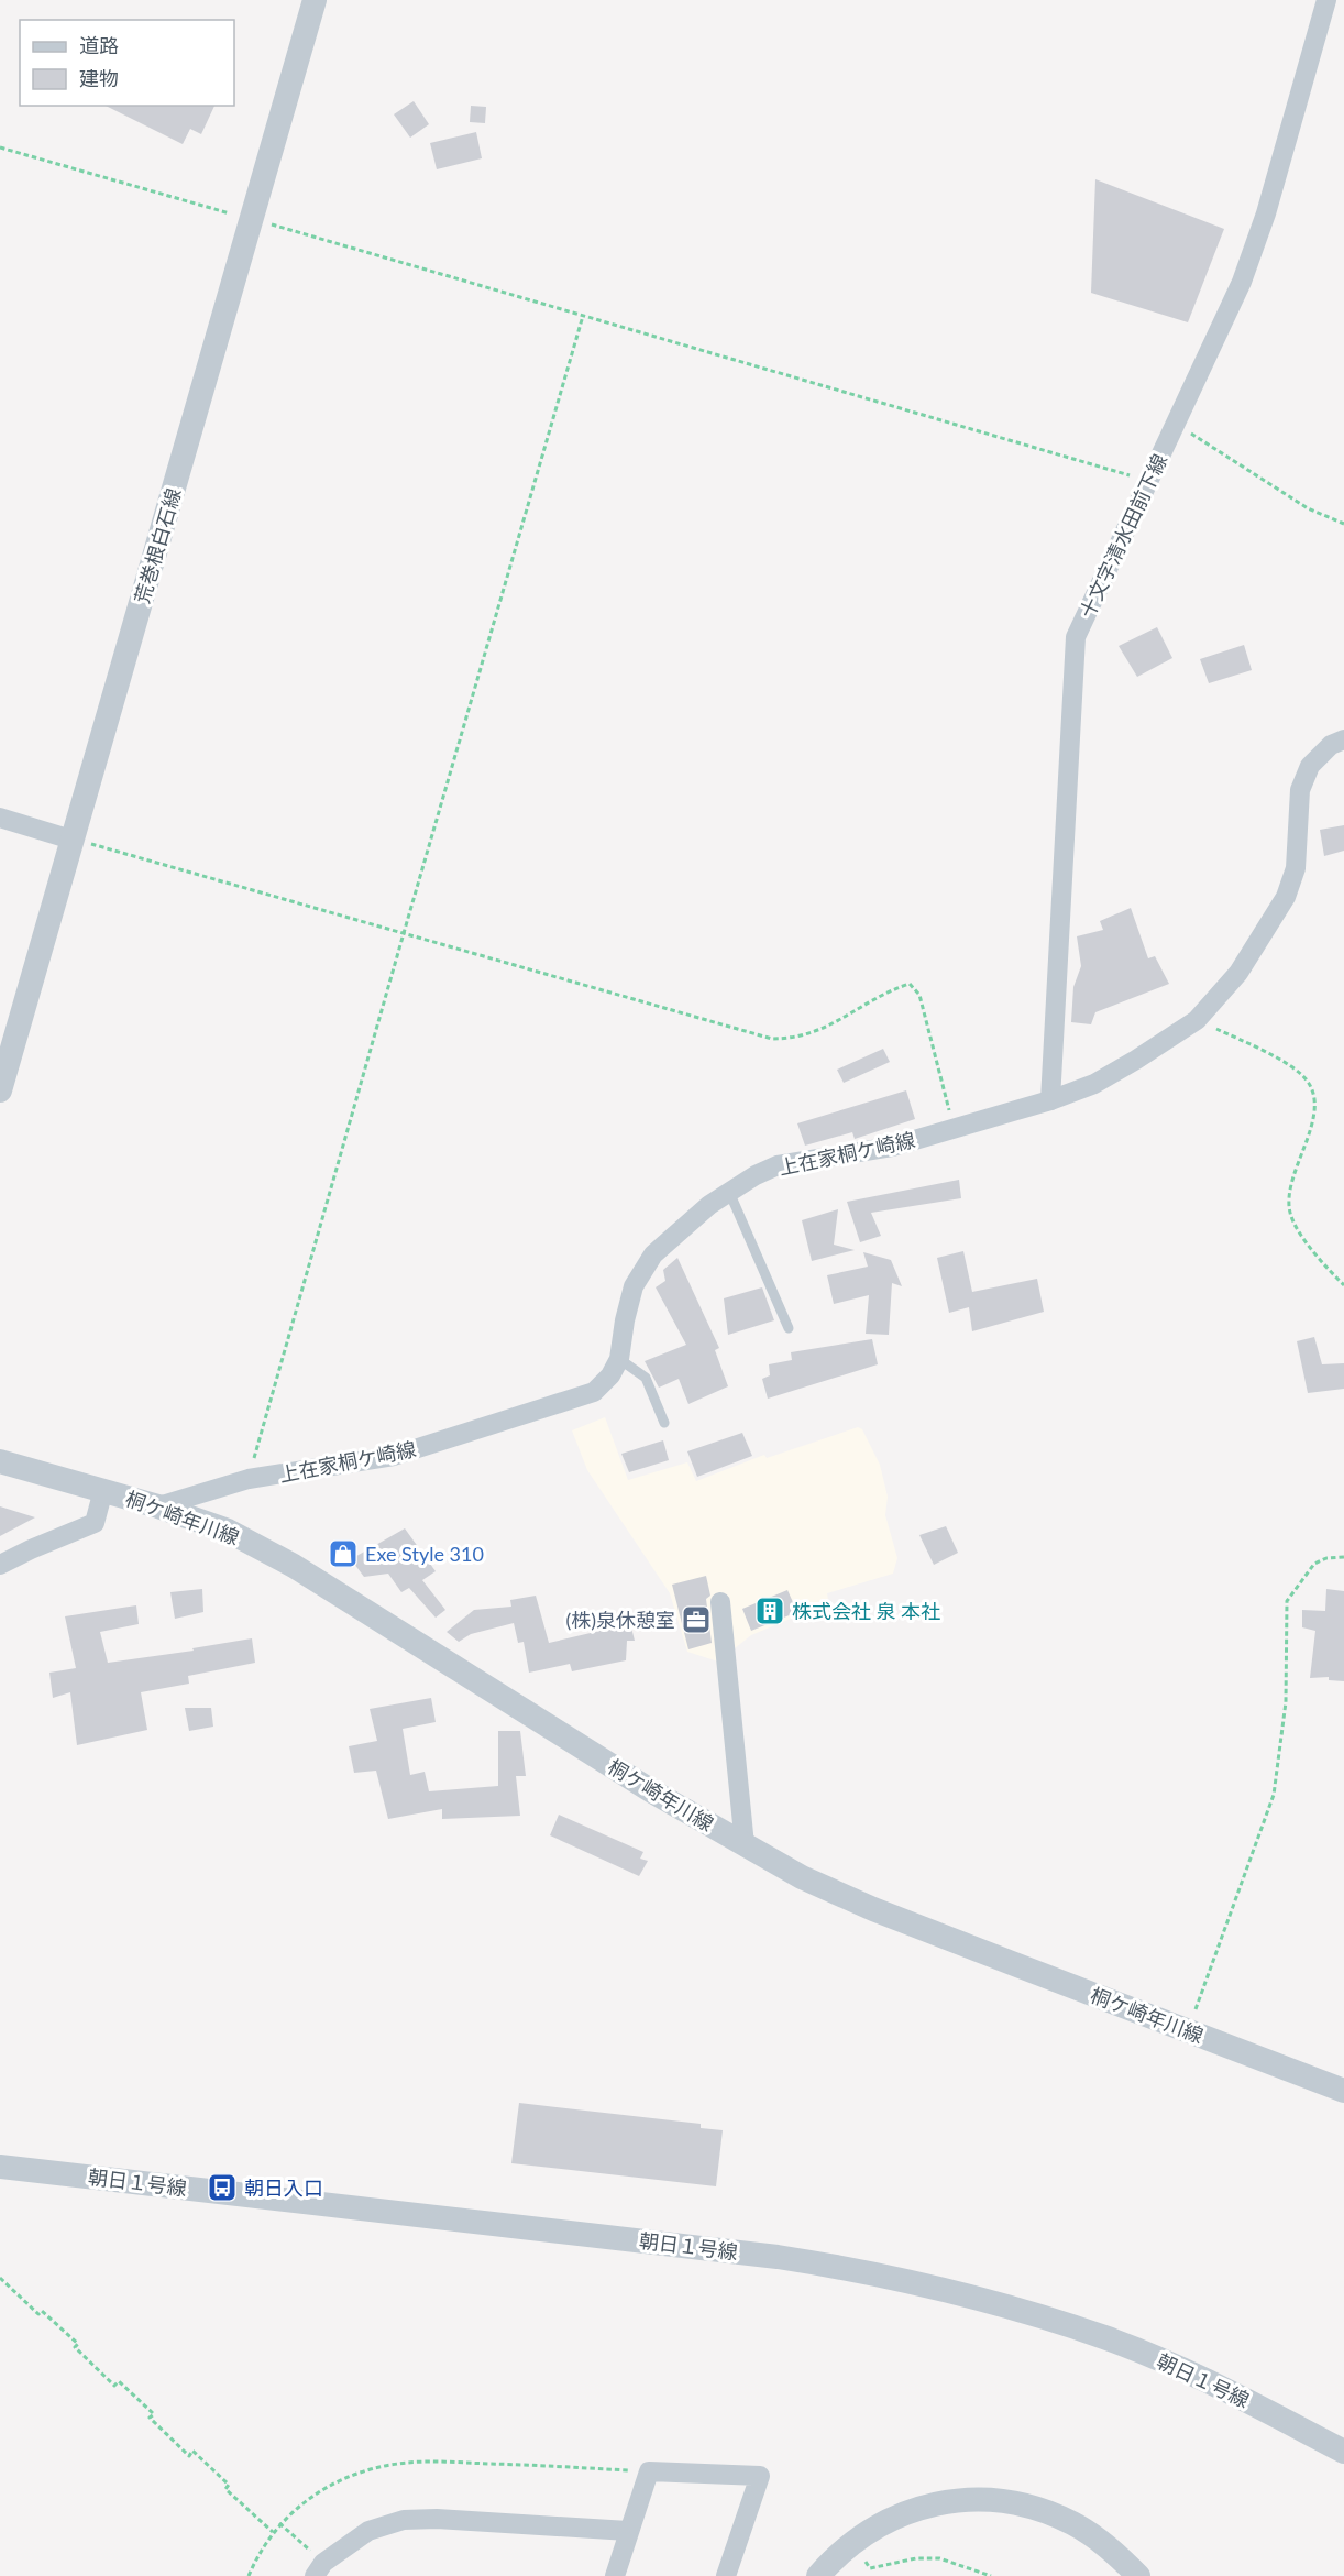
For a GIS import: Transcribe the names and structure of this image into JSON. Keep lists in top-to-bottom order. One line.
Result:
{"streets":{"street":["十文字清水田前下線","荒巻根白石線","上在家桐ケ崎線","桐ケ崎年川線","朝日１号線"]},"crossings":[["十文字清水田前下線","上在家桐ケ崎線"],["上在家桐ケ崎線","桐ケ崎年川線"]],"places":{"shop":["Exe Style 310"],"building":["株式会社 泉 本社"],"office":["(株)泉休憩室"],"bus stop":["朝日入口"]},"legend":["道路","建物"]}
